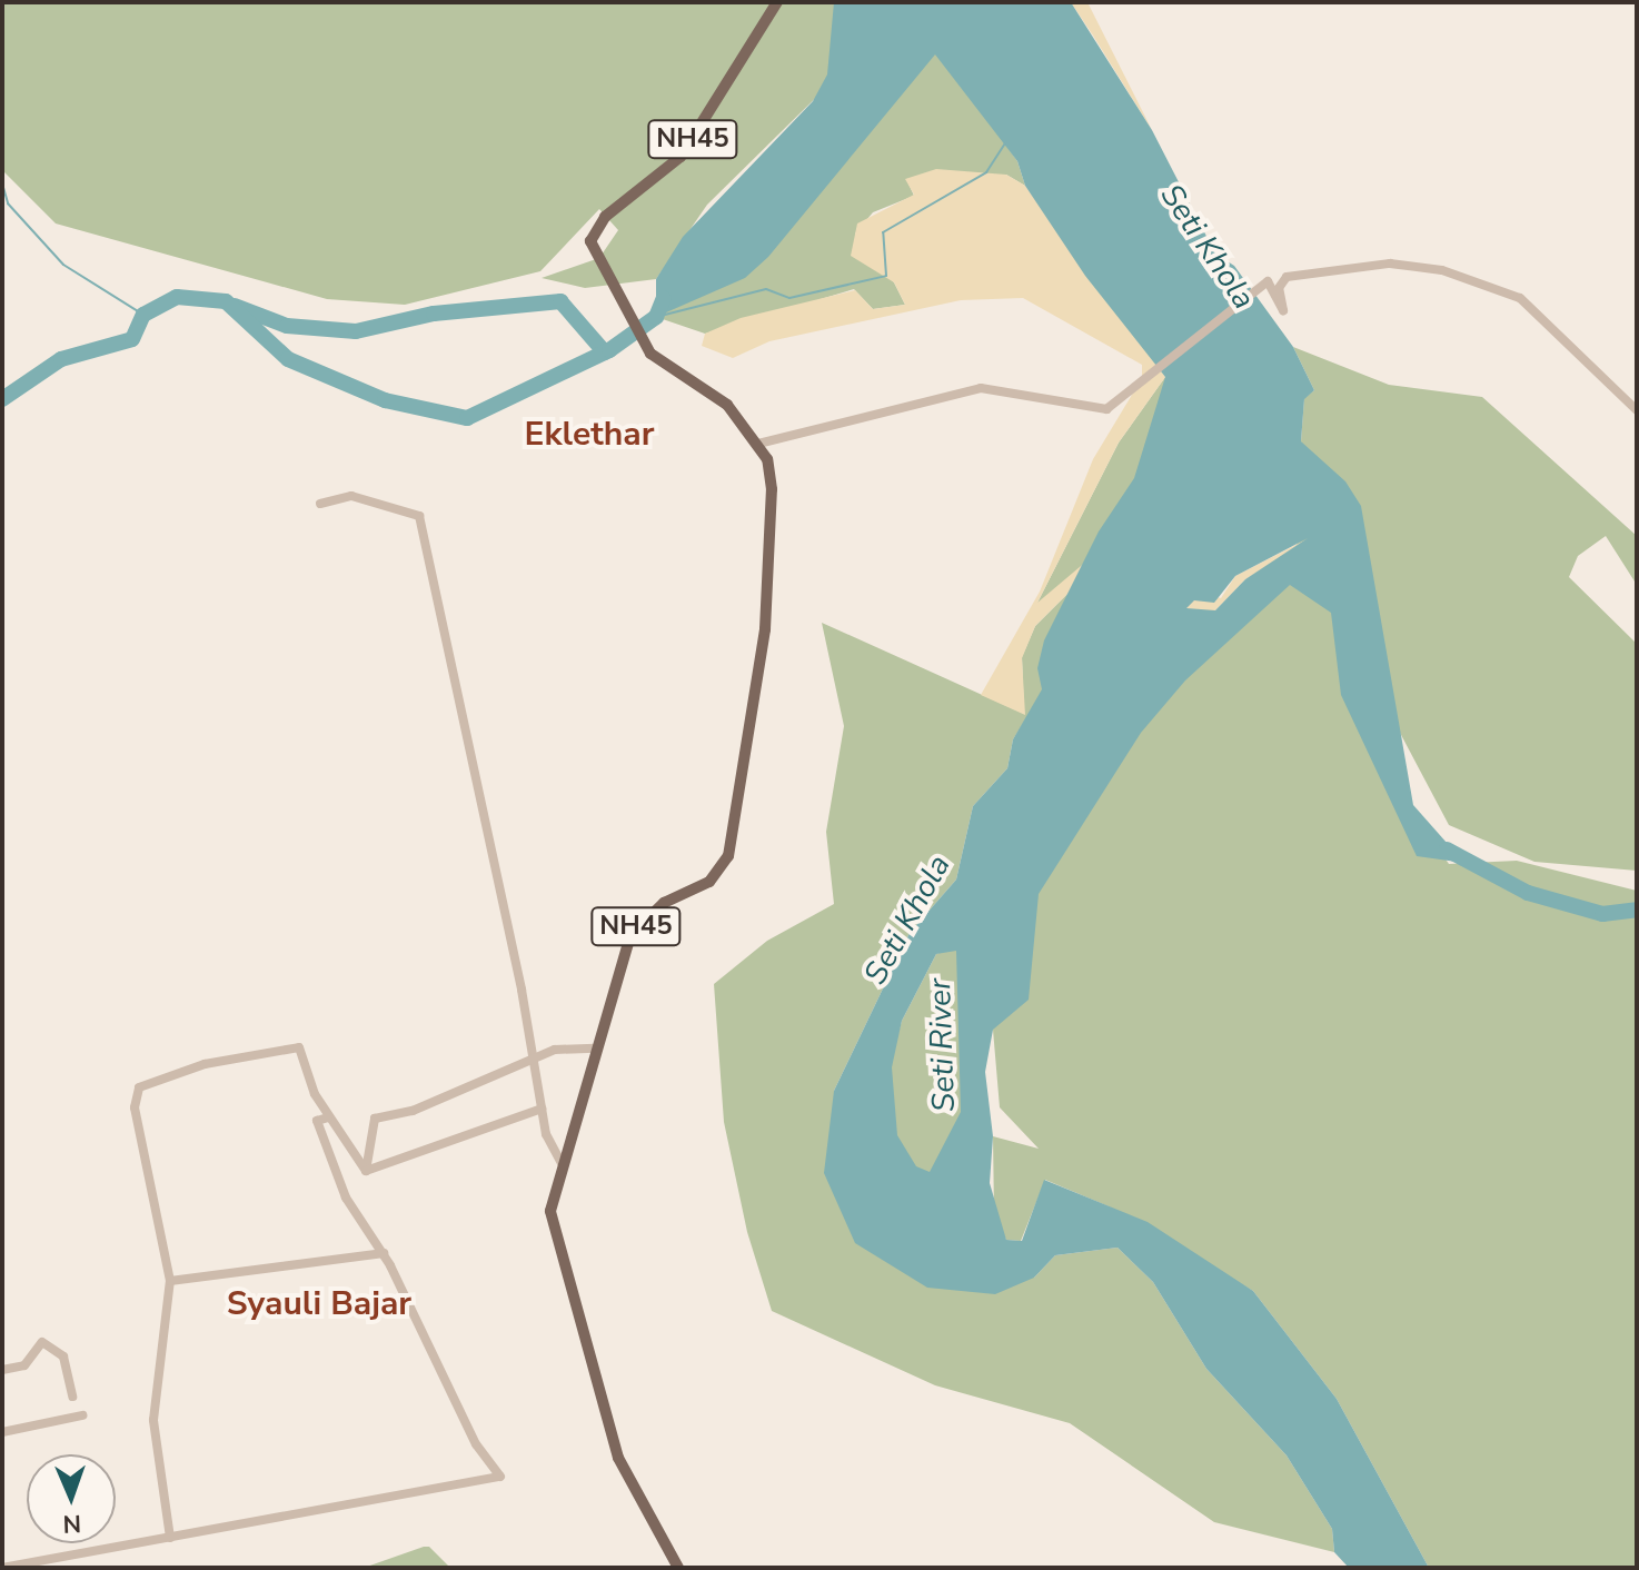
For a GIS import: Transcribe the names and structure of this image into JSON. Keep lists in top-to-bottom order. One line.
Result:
{"streets":{"main road":["NH45"]},"districts":["Eklethar","Syauli Bajar"],"water":["Seti Khola","Seti River"],"north":"bottom"}
